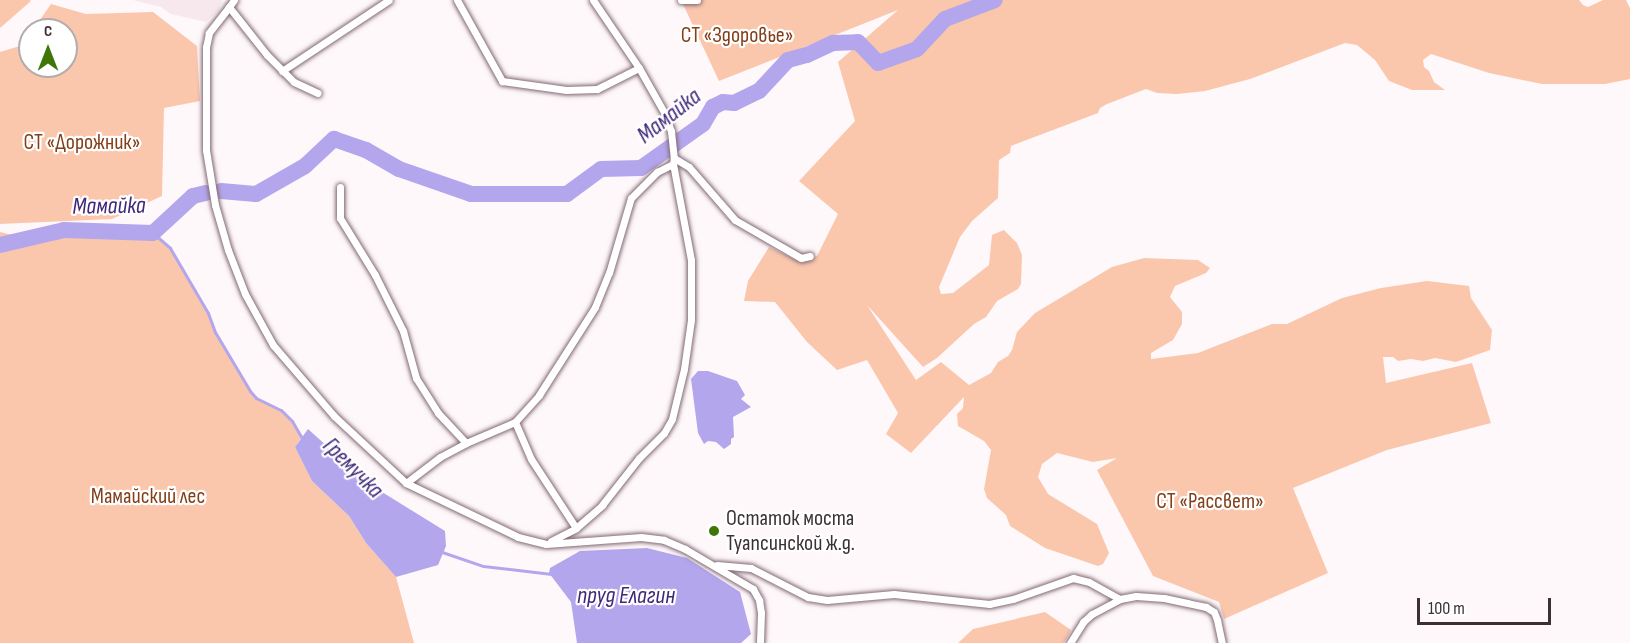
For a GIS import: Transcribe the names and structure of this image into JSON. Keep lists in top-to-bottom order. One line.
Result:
{"water":["Мамайка","Гремучка","пруд Елагин"],"parks":["СТ «Здоровье»","СТ «Дорожник»","Мамайский лес","СТ «Рассвет»"],"places":["Остаток моста Туапсинской ж.д."],"scale_bar":"100 m","north":"top"}
